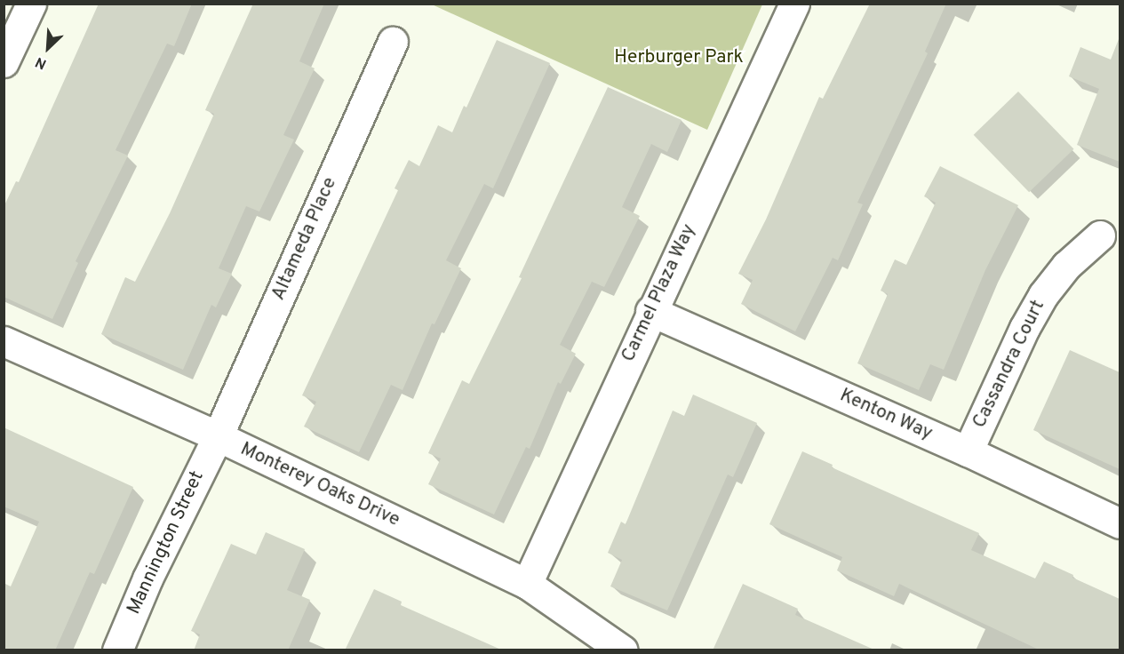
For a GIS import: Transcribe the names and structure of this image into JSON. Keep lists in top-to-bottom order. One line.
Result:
{"streets":{"street":["Altameda Place","Carmel Plaza Way","Cassandra Court","Kenton Way","Monterey Oaks Drive","Mannington Street"]},"crossings":[["Altameda Place","Monterey Oaks Drive"],["Altameda Place","Mannington Street"],["Carmel Plaza Way","Kenton Way"],["Carmel Plaza Way","Monterey Oaks Drive"],["Cassandra Court","Kenton Way"],["Monterey Oaks Drive","Mannington Street"]],"parks":["Herburger Park"],"north":"bottom left"}
